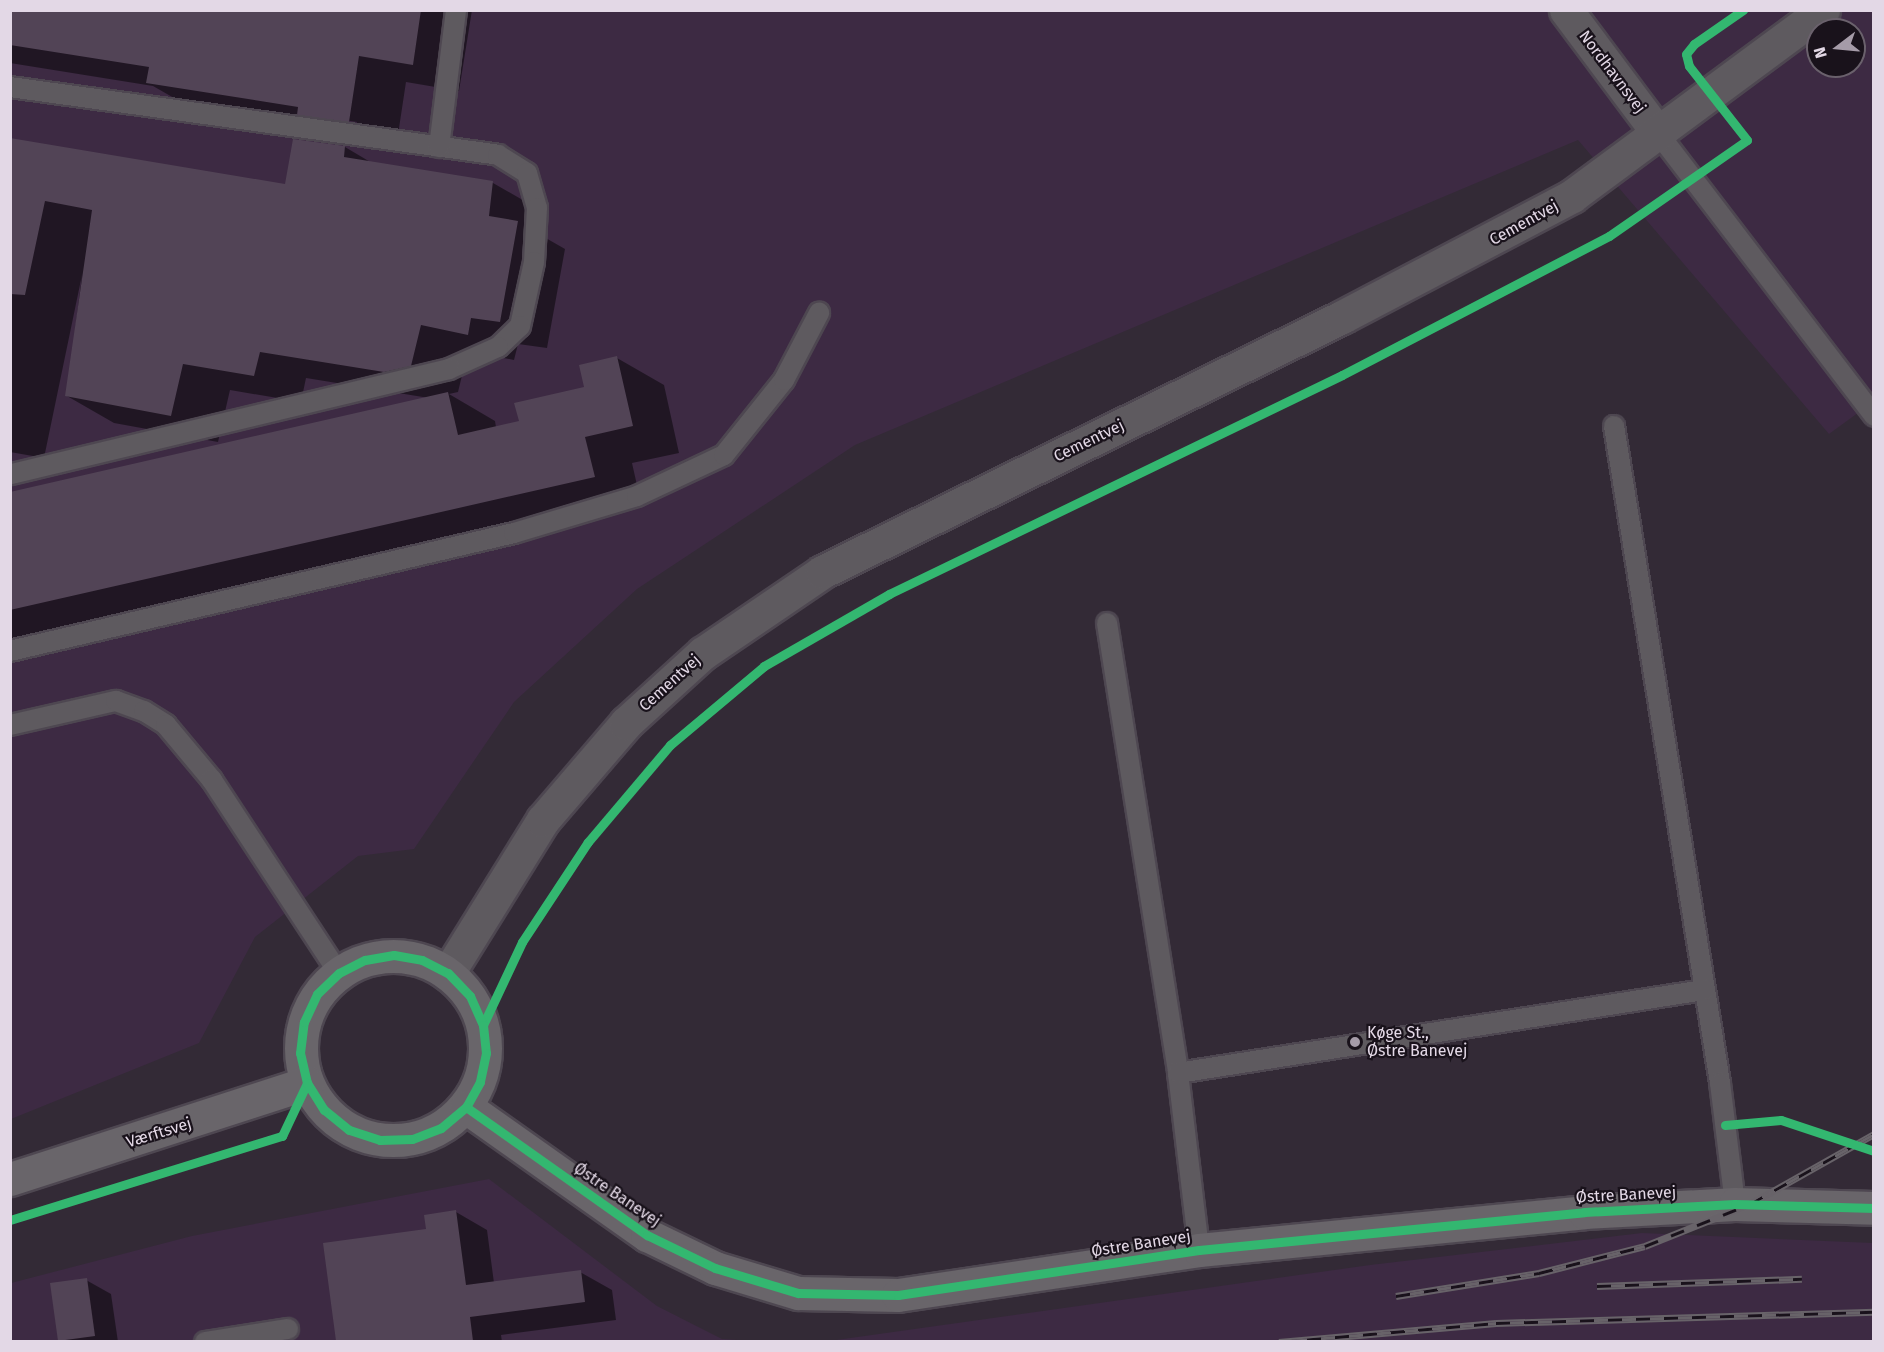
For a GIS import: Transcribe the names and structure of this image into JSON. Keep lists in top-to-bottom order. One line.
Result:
{"streets":{"street":["Nordhavnsvej","Cementvej","Værftsvej","Østre Banevej"]},"crossings":[["Nordhavnsvej","Cementvej"],["Cementvej","Værftsvej"],["Cementvej","Østre Banevej"],["Værftsvej","Østre Banevej"]],"places":["Køge St., Østre Banevej"],"north":"left"}
